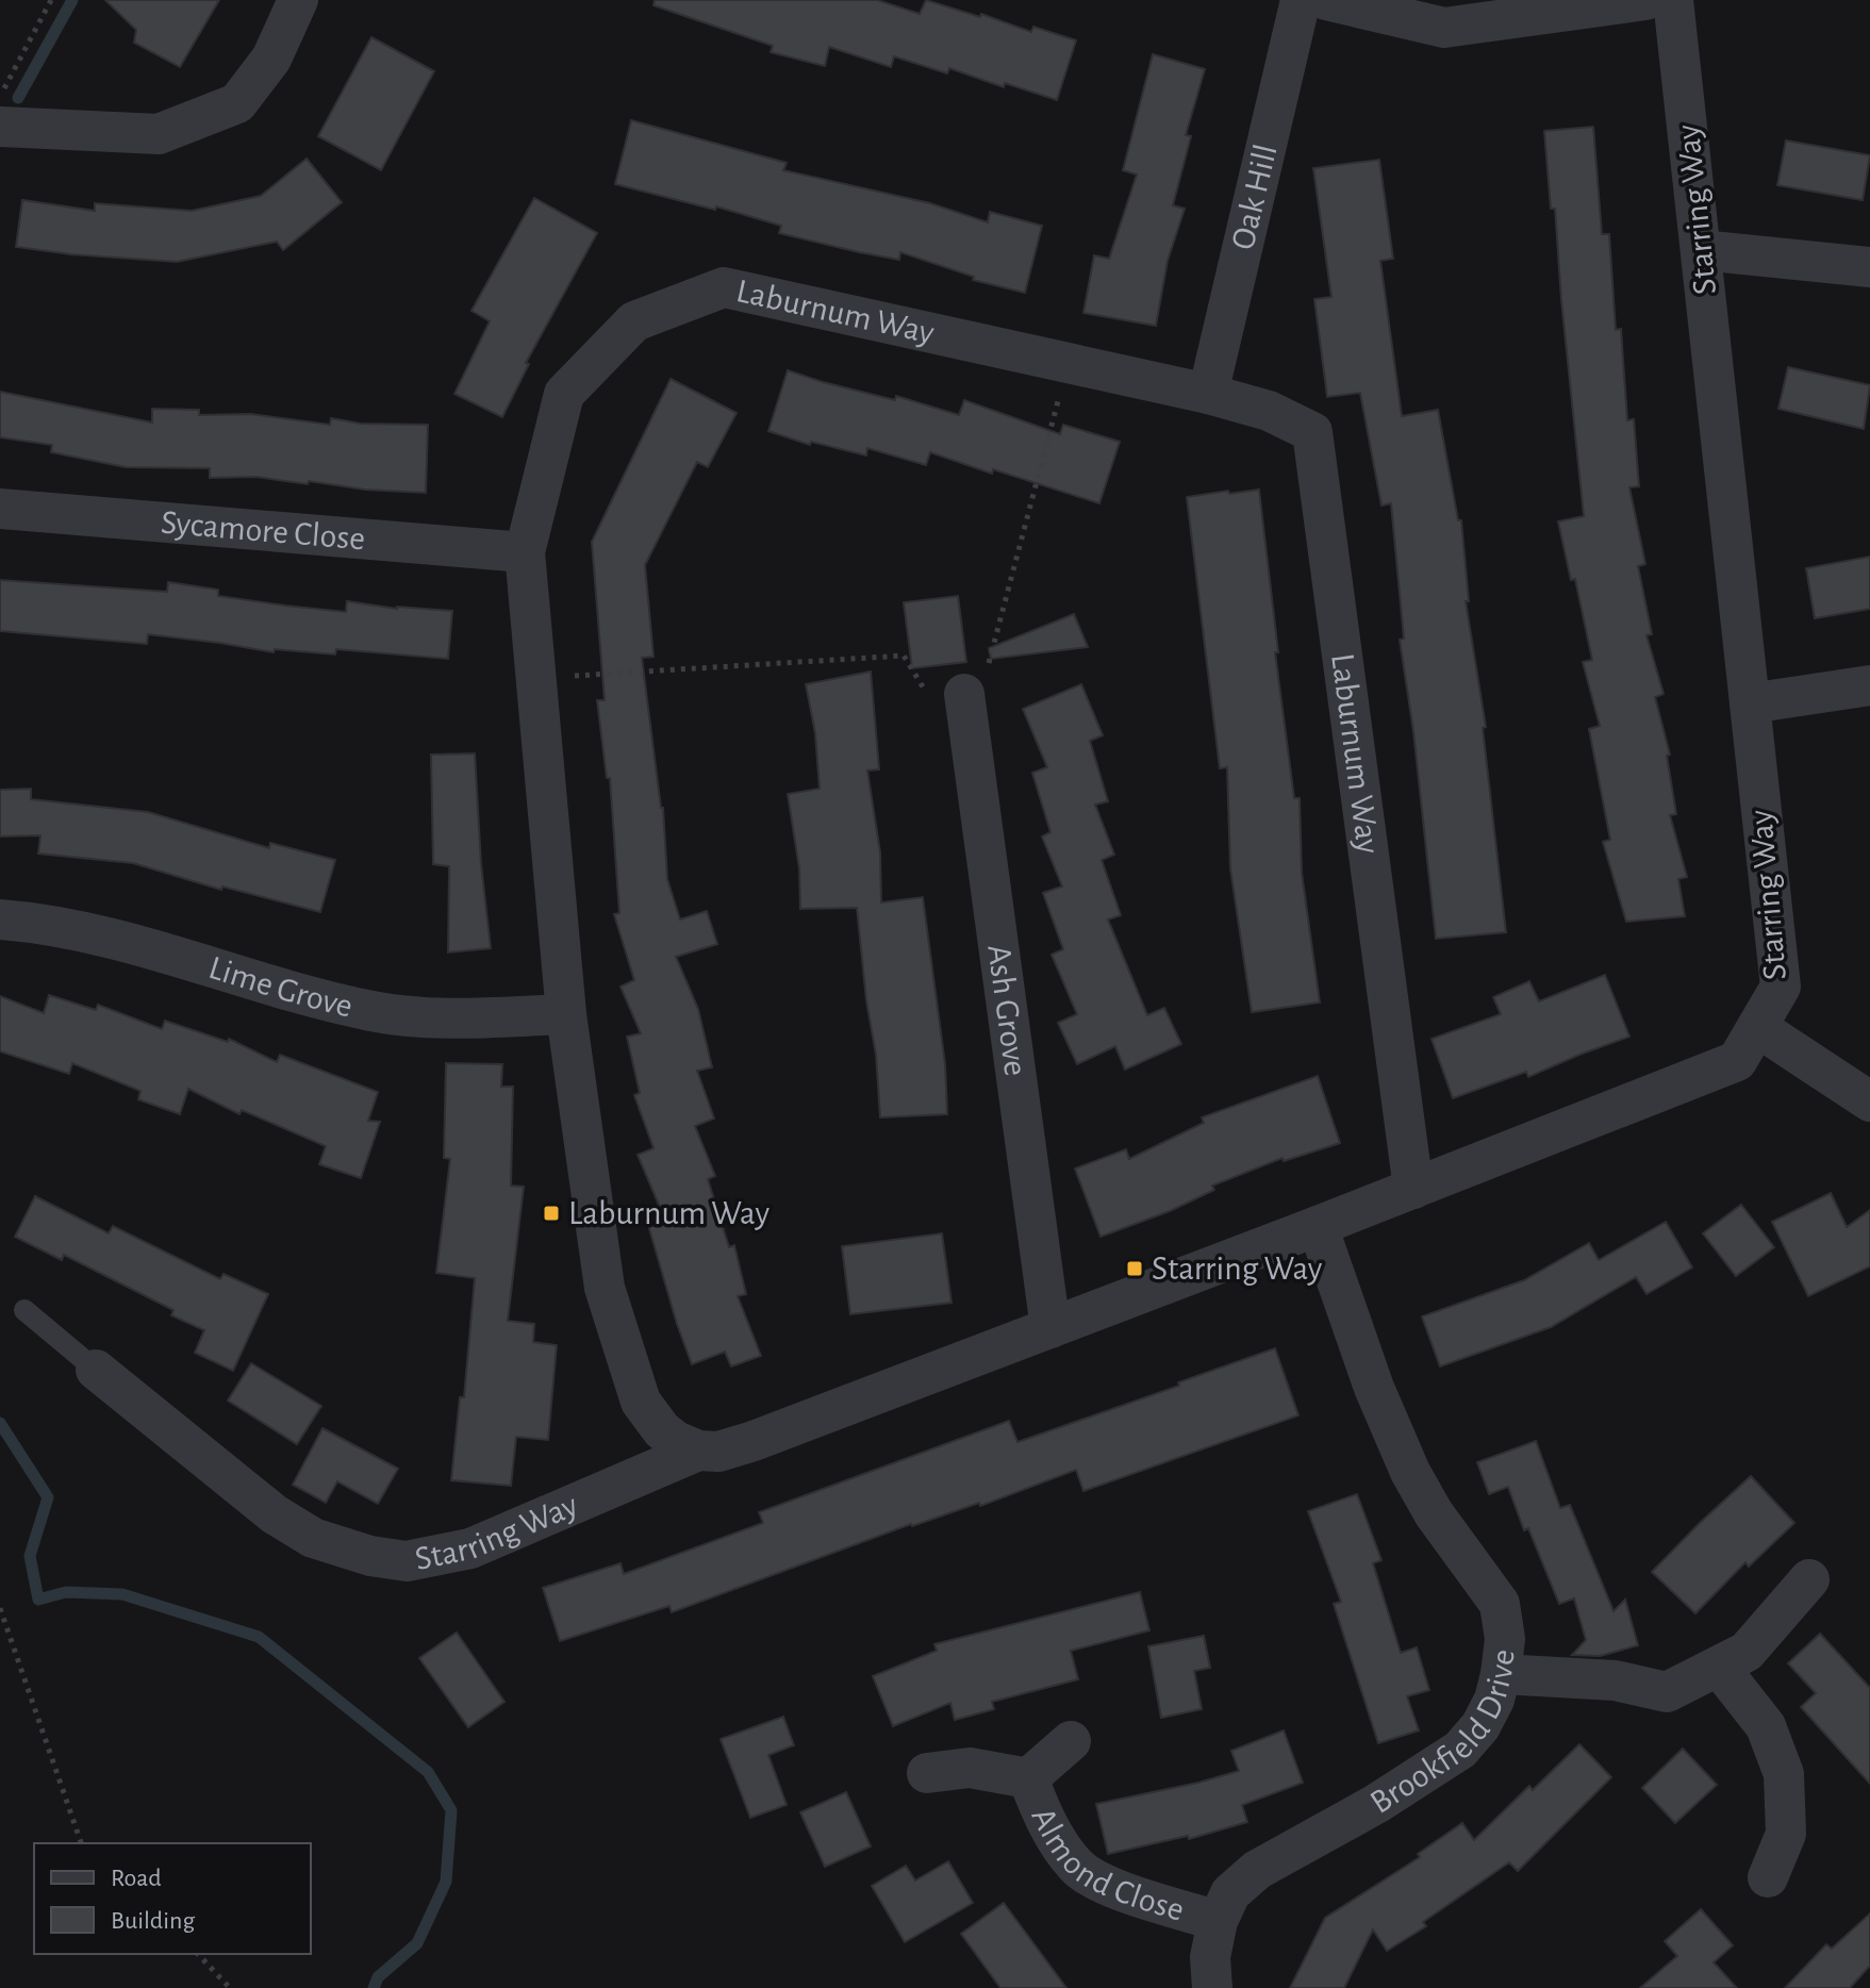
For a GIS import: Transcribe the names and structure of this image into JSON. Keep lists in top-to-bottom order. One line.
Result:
{"streets":{"street":["Oak Hill","Starring Way","Laburnum Way","Sycamore Close","Lime Grove","Ash Grove","Brookfield Drive","Almond Close"]},"crossings":[["Oak Hill","Laburnum Way"],["Starring Way","Laburnum Way"],["Starring Way","Ash Grove"],["Starring Way","Brookfield Drive"],["Laburnum Way","Sycamore Close"],["Laburnum Way","Lime Grove"],["Brookfield Drive","Almond Close"]],"places":{"transit":["Laburnum Way","Starring Way"]},"legend":["Road","Building"]}
